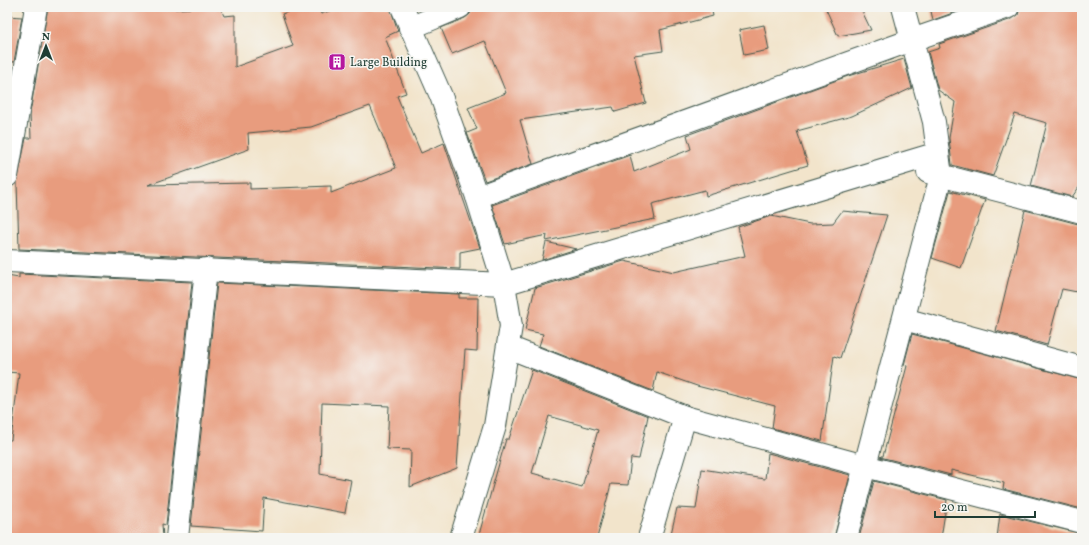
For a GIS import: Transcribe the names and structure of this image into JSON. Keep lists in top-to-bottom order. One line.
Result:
{"places":{"building":["Large Building"]},"scale_bar":"20 m","north":"top"}
